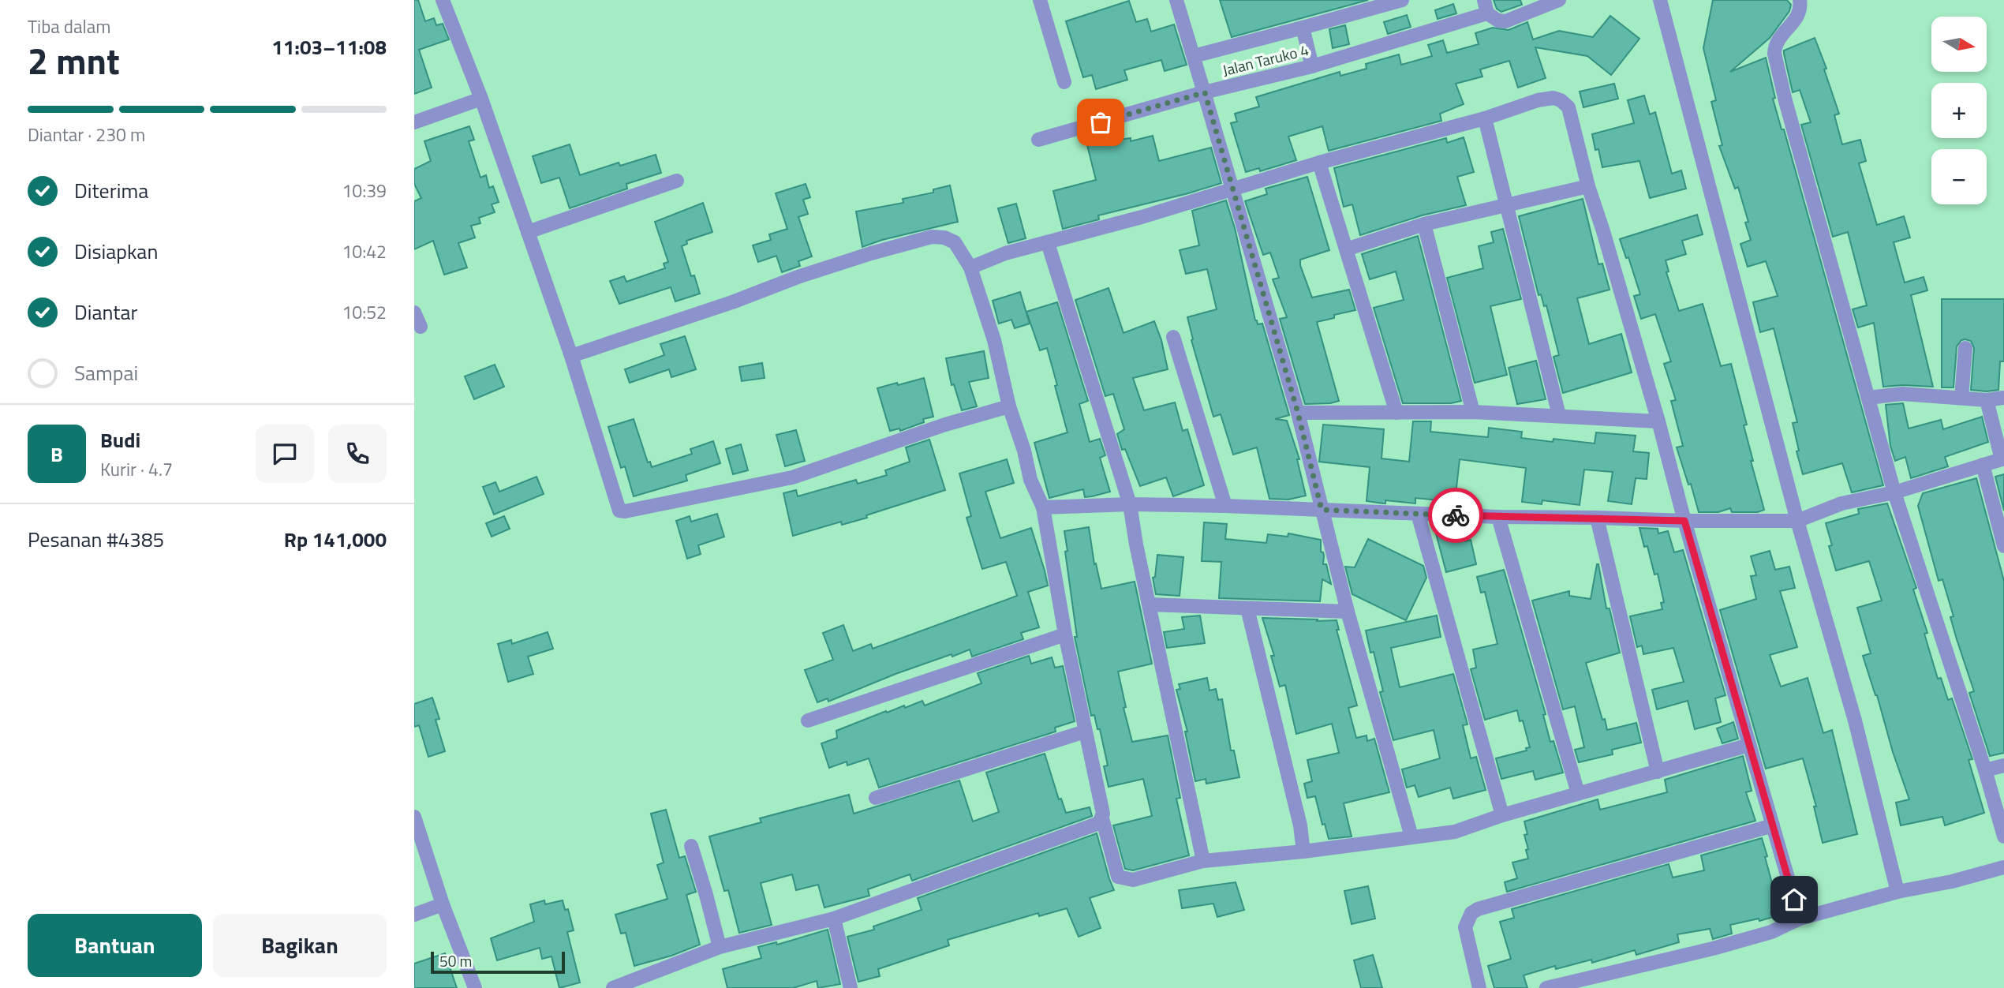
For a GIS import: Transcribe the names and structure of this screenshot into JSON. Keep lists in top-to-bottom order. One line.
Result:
{"streets":{"street":["Jalan Taruko 4"]},"scale_bar":"50 m","north":"right","page":{"heading":["2 mnt","Tiba dalam","11:03–11:08"],"panel":["Budi","Kurir · 4.7","Pesanan #4385","Rp 141,000"],"map_buttons":["+","−"],"bar":"Diantar · 230 m","list":[["Diterima","10:39"],["Disiapkan","10:42"],["Diantar","10:52"],"Sampai"],"round":"B","buttons":["Bantuan","Bagikan"],"scale":"50 m"}}
